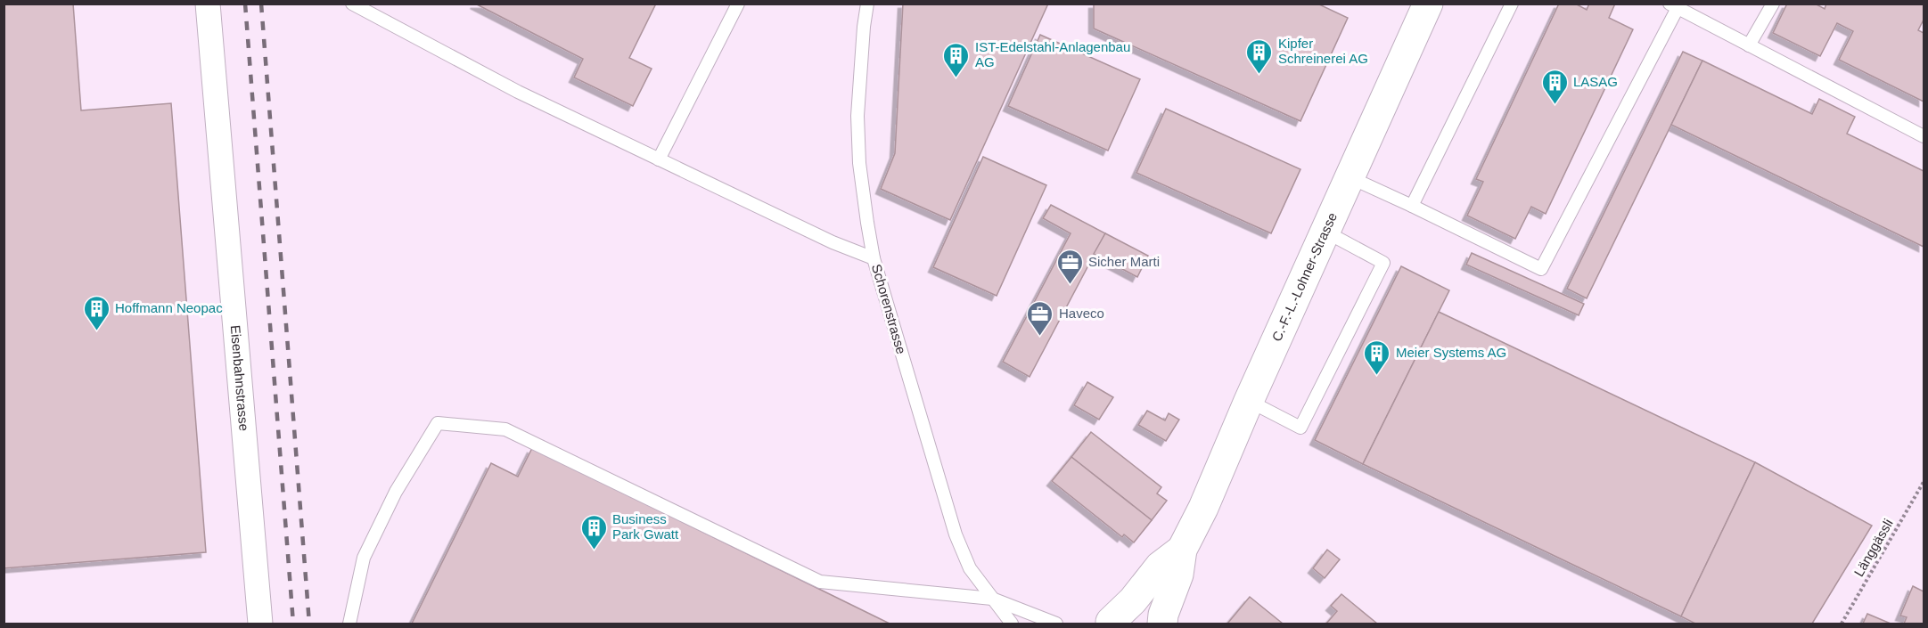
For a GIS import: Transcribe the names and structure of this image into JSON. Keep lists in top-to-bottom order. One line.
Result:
{"streets":{"street":["C.-F.-L.-Lohner-Strasse","Eisenbahnstrasse"],"lane":["Schorenstrasse"],"path":["Länggässli"]},"places":{"building":["Kipfer Schreinerei AG","IST-Edelstahl-Anlagenbau AG","LASAG","Hoffmann Neopac","Meier Systems AG","Business Park Gwatt"],"office":["Sicher Marti","Haveco"]}}
